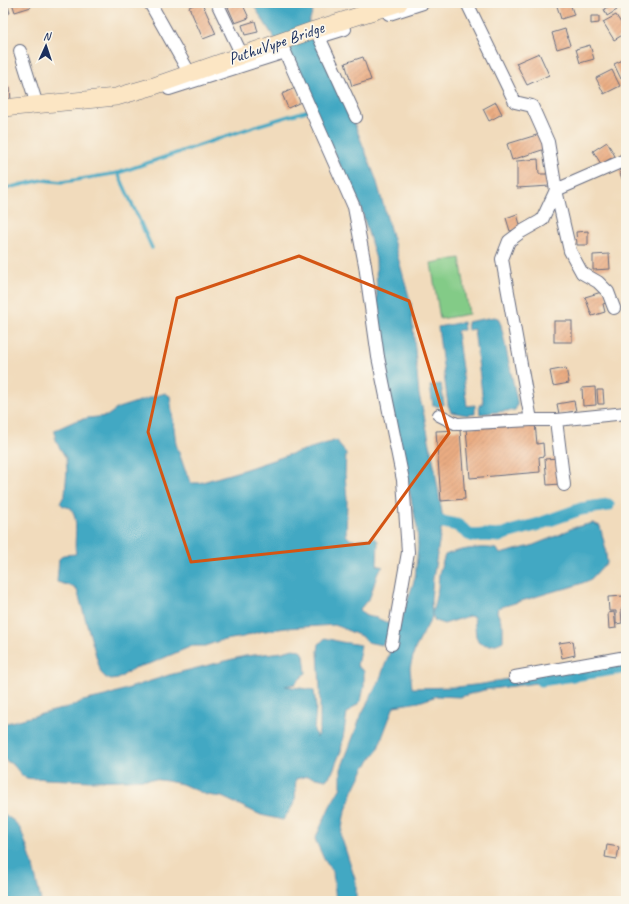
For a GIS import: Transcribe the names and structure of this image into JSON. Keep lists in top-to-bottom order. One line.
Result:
{"streets":{"main road":["PuthuVype Bridge"]},"north":"top"}
